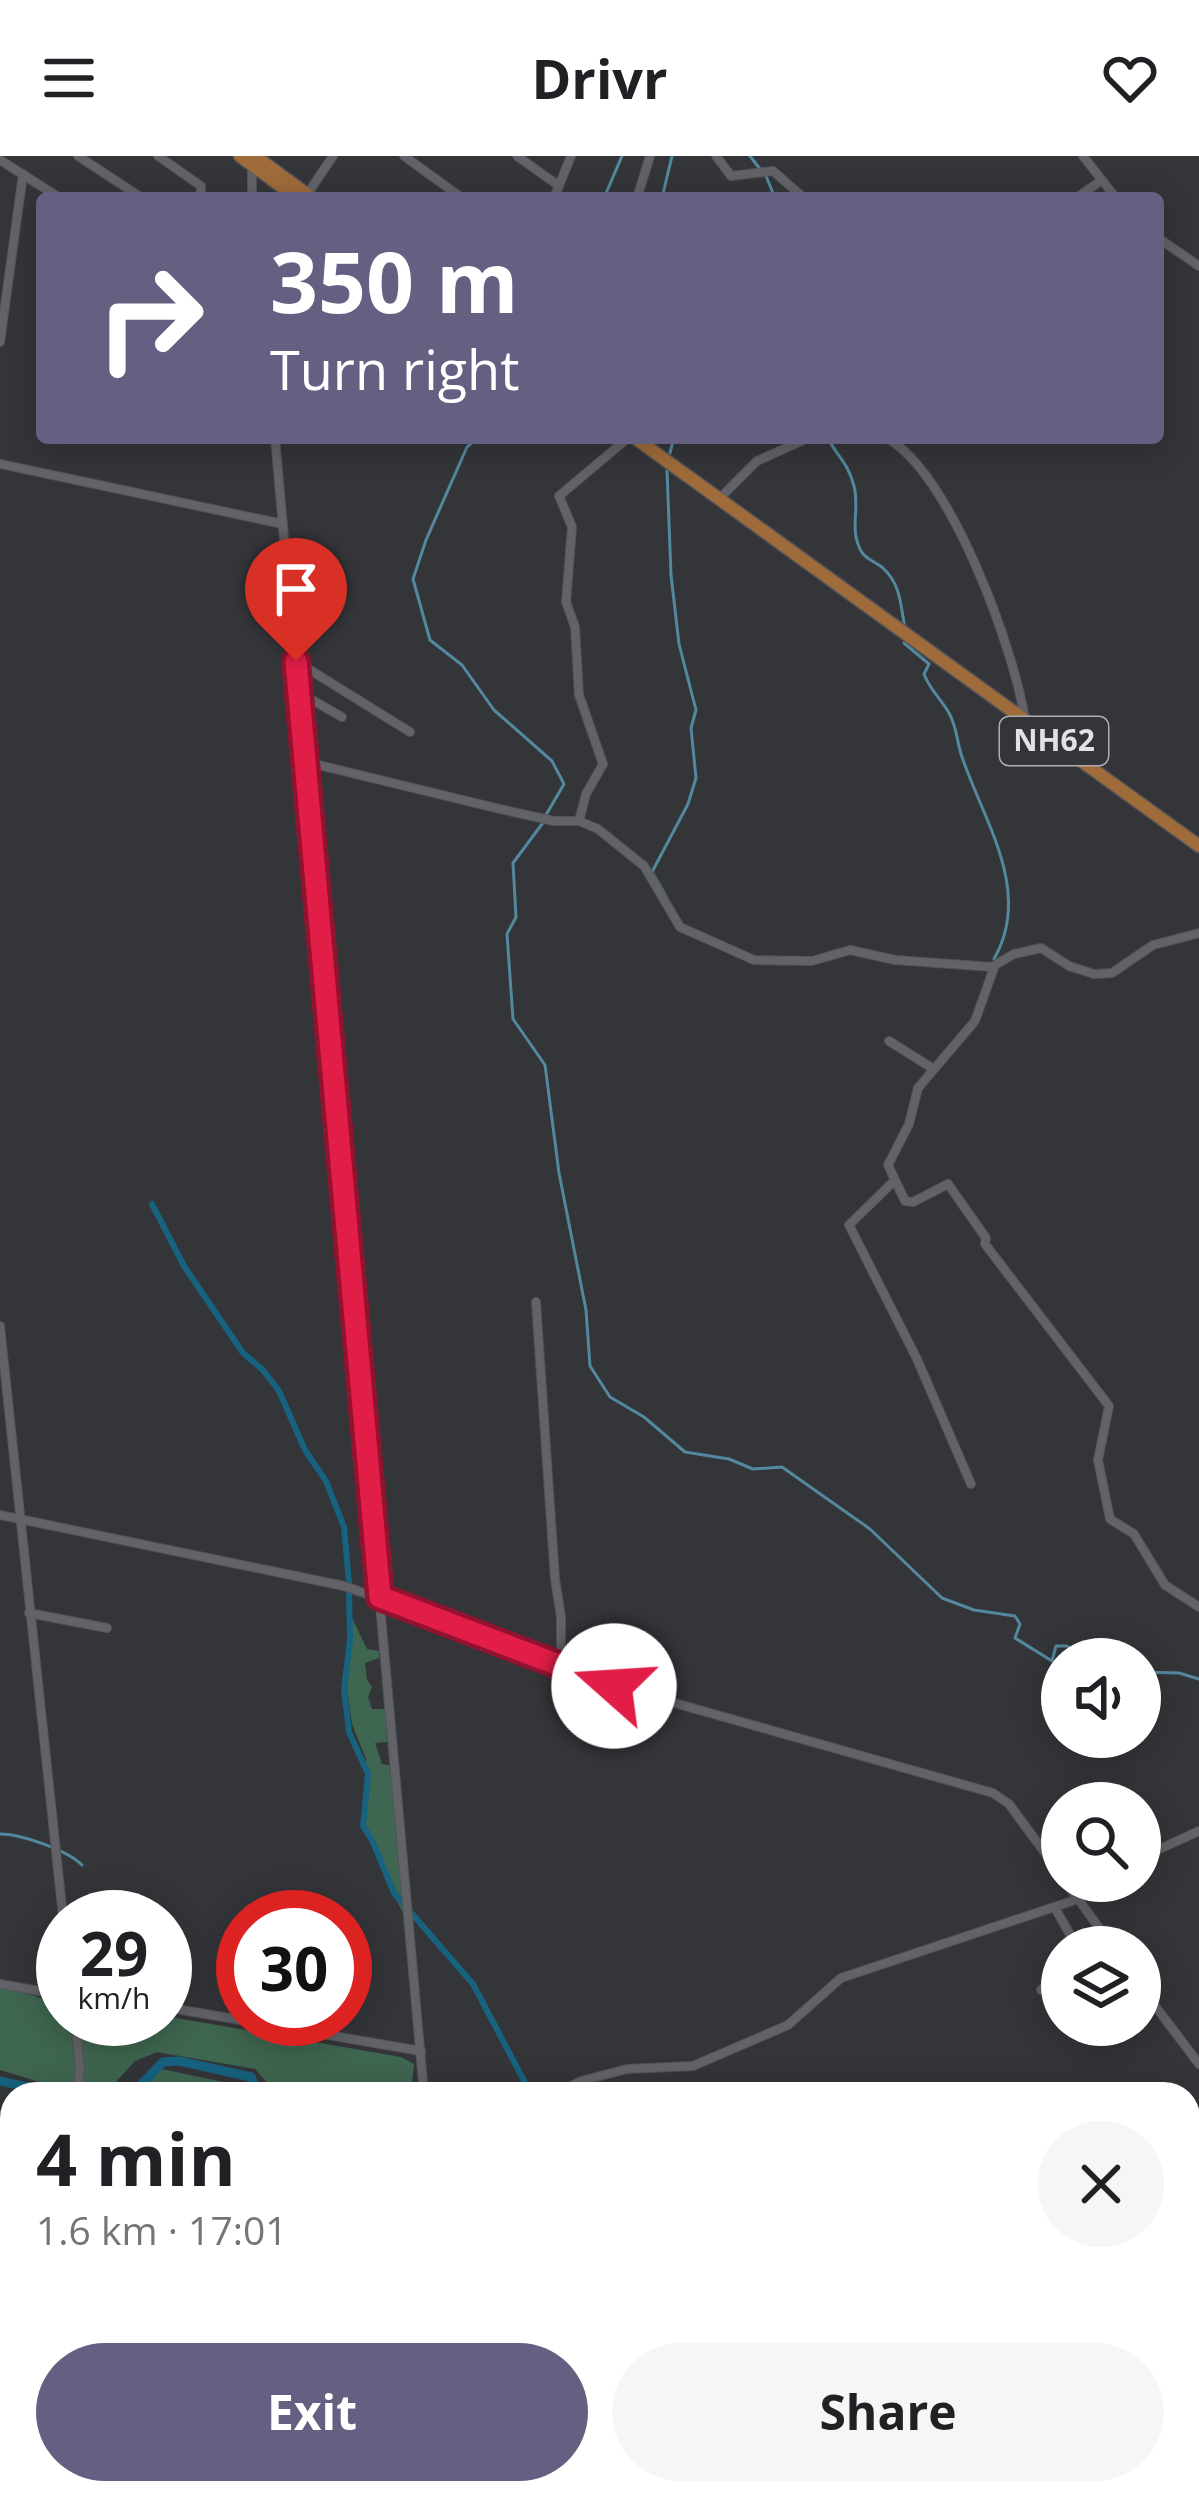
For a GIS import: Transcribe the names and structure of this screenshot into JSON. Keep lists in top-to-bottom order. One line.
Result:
{"streets":{"main road":["NH62"]},"page":{"header":"Drivr","turn":["350 m","Turn right"],"speed":"29 km/h","limit":"30","heading":["4 min","1.6 km · 17:01"],"buttons":["Exit","Share"]}}
